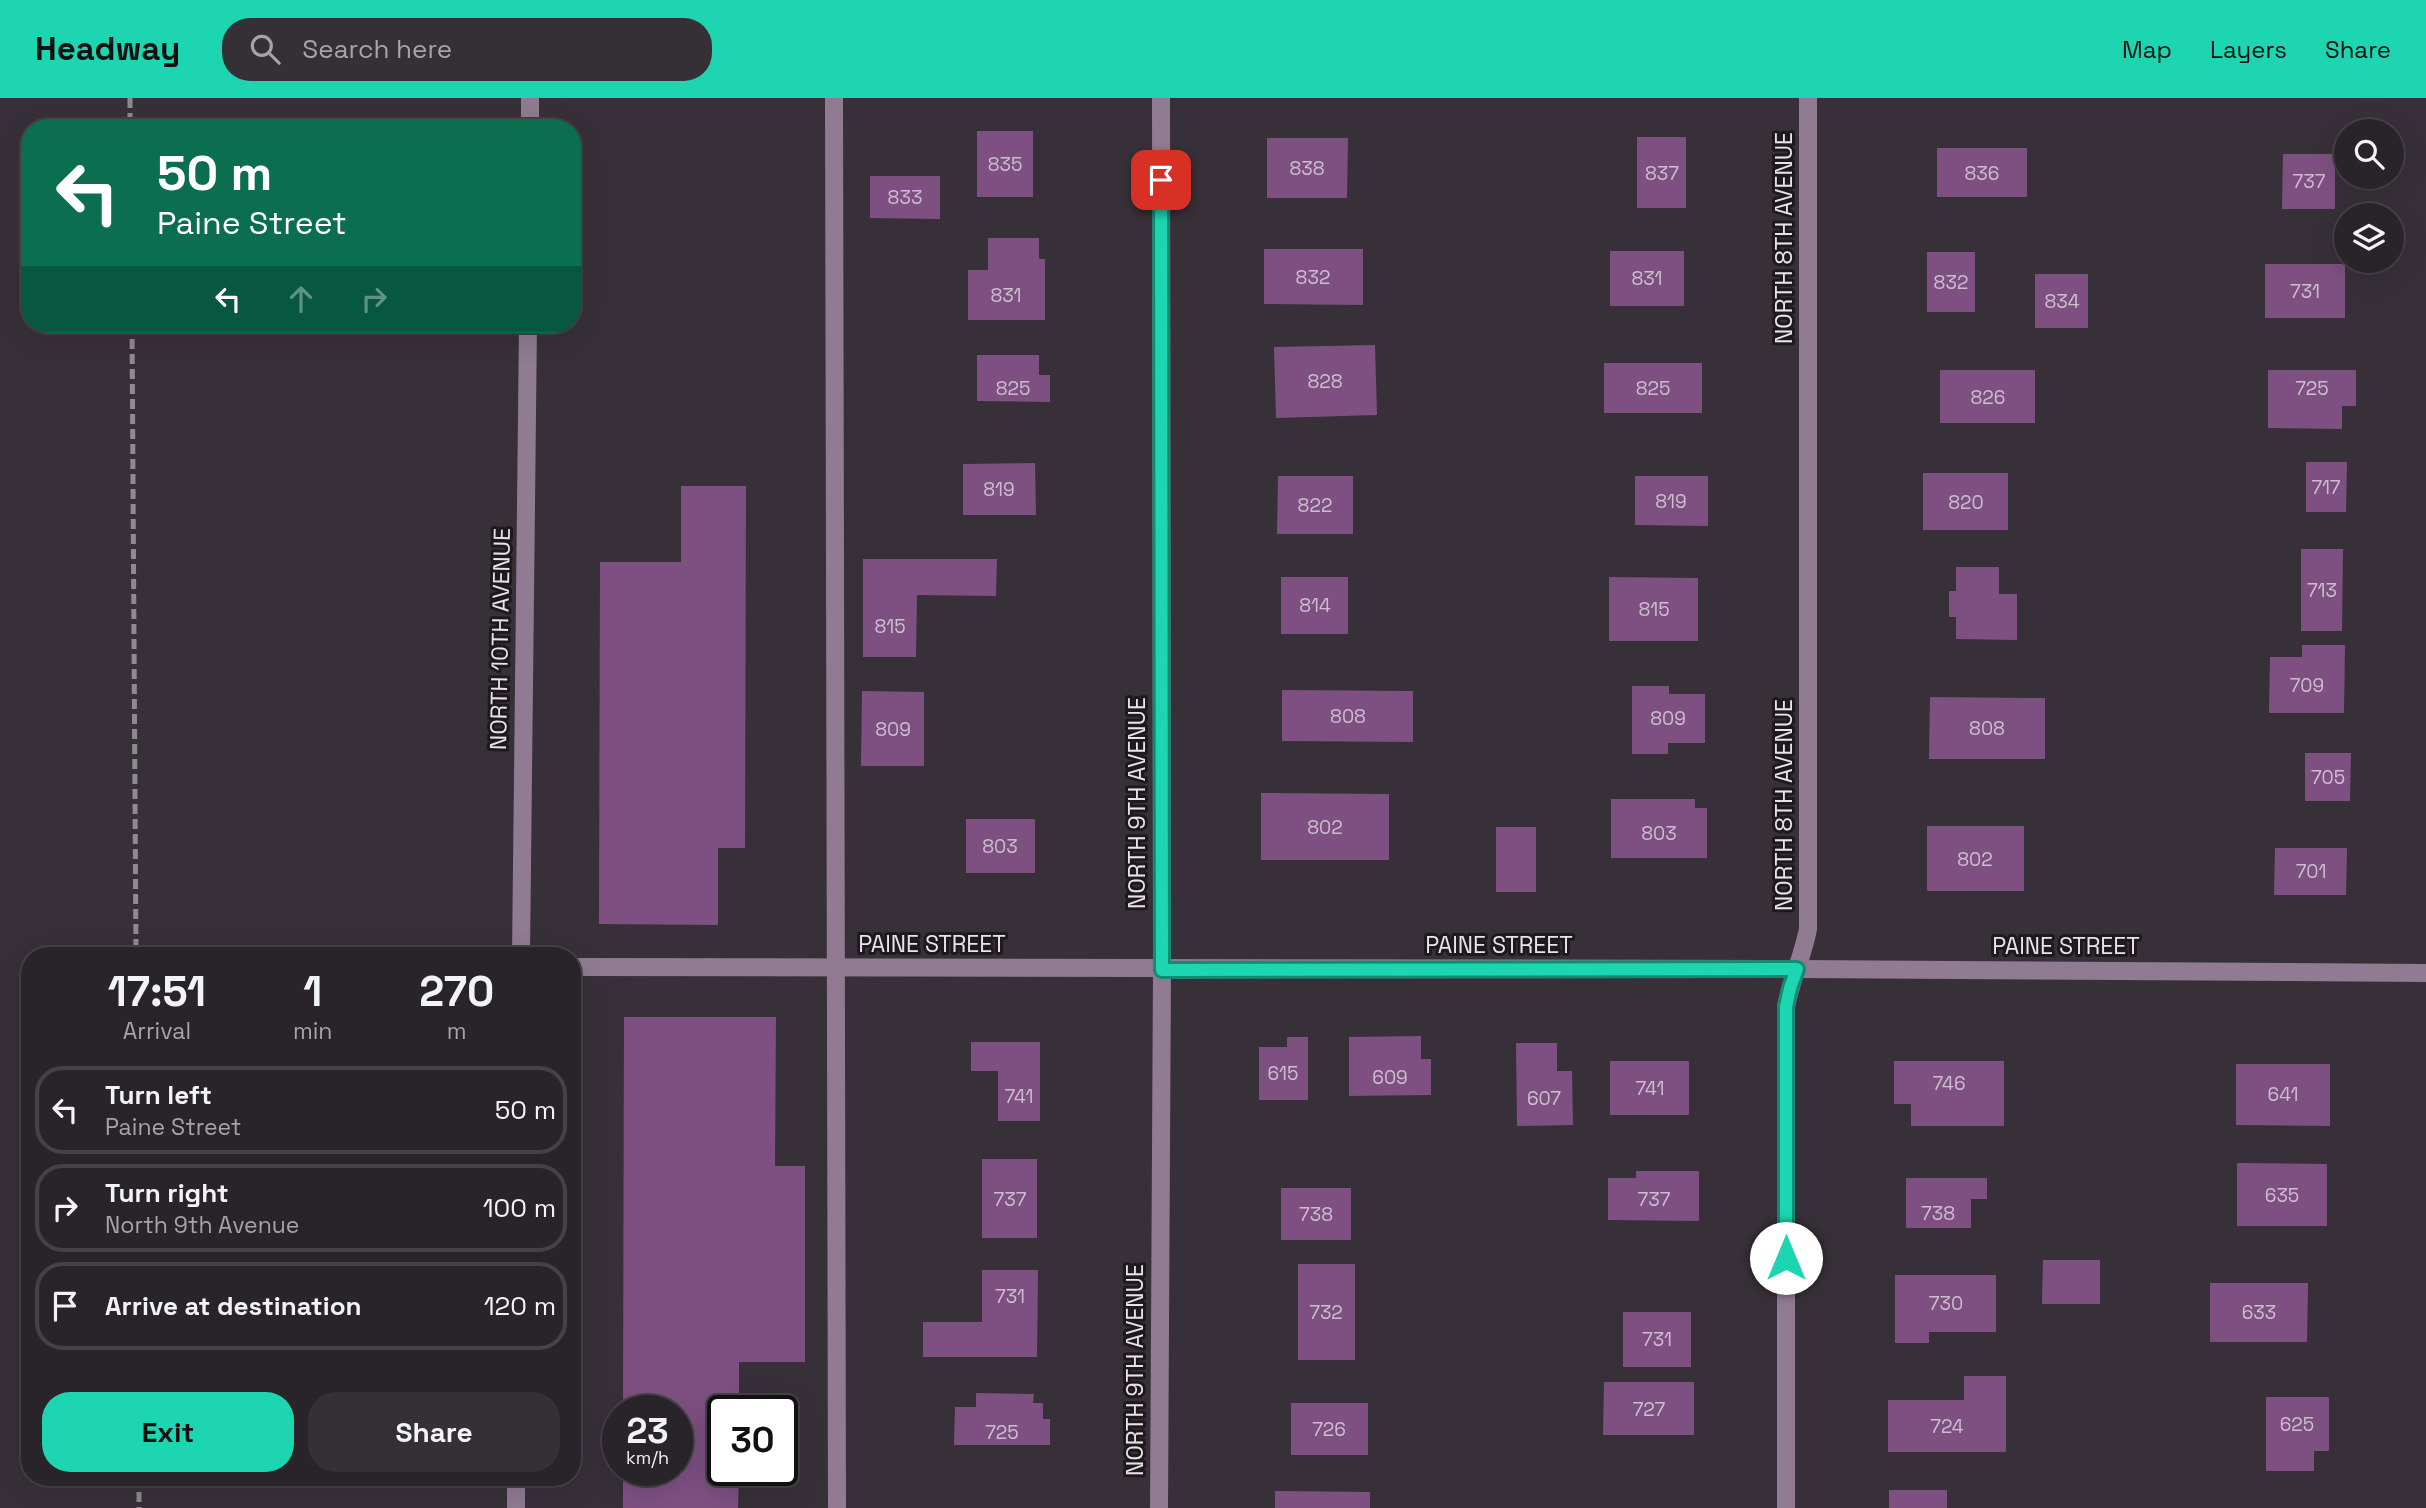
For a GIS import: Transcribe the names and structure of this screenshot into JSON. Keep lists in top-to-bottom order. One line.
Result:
{"streets":{"street":["NORTH 8TH AVENUE","NORTH 10TH AVENUE","NORTH 9TH AVENUE","PAINE STREET"]},"crossings":[["NORTH 8TH AVENUE","PAINE STREET"],["NORTH 9TH AVENUE","PAINE STREET"]],"house_numbers":["835","838","837","836","737","833","832","831","832","731","831","834","828","825","825","725","826","717","819","819","820","822","713","814","815","815","709","808","809","808","809","705","802","803","803","802","701","615","609","746","741","641","741","607","635","737","737","738","738","731","730","732","633","731","727","625","724","726","725"],"page":{"header":"Headway","search":"Search here","nav":["Map","Layers","Share"],"turn":["50 m","Paine Street"],"eta":["17:51","Arrival","1","min","270","m"],"list":[{"name":"Turn left","note":"Paine Street","value":"50 m"},{"name":"Turn right","note":"North 9th Avenue","value":"100 m"},{"name":"Arrive at destination","value":"120 m"}],"buttons":["Exit","Share"],"speed":"23 km/h","limit":"30"}}
